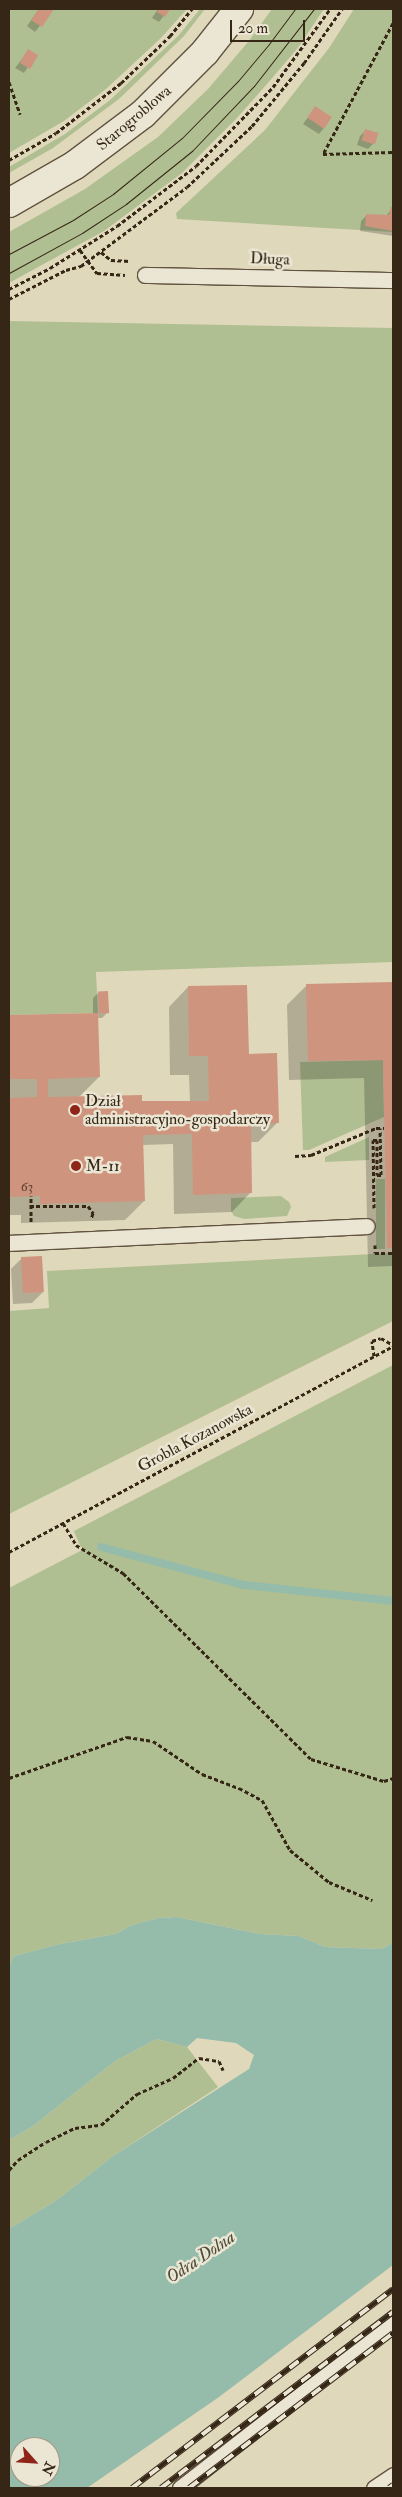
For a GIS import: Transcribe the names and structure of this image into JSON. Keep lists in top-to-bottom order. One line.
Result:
{"streets":{"street":["Starogroblowa"],"lane":["Długa"],"path":["Grobla Kozanowska"]},"water":["Odra Dolna"],"places":["Dział administracyjno-gospodarczy","M-11"],"house_numbers":["63"],"scale_bar":"20 m","north":"bottom right"}
